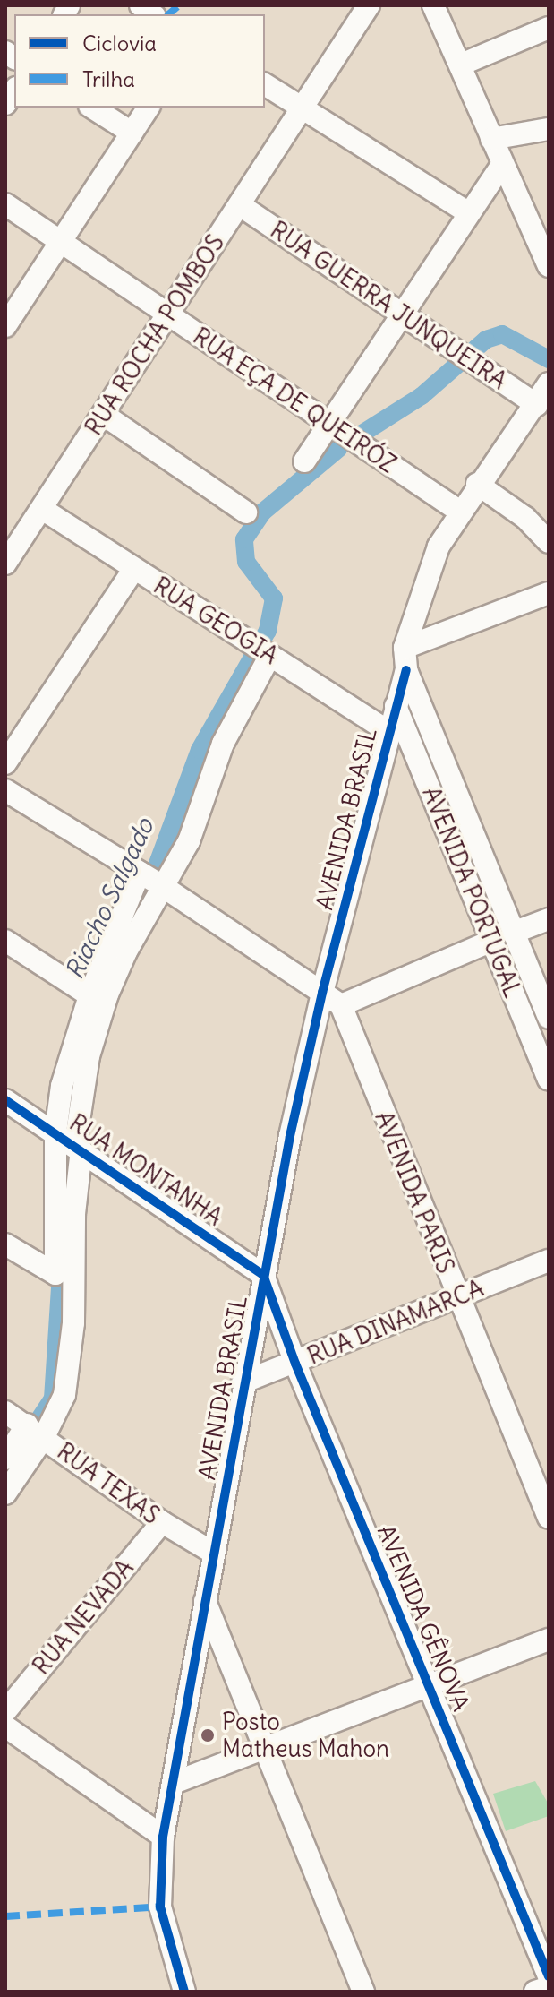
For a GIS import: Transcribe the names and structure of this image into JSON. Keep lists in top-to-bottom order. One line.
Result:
{"streets":{"street":["RUA GUERRA JUNQUEIRA","RUA ROCHA POMBOS","RUA EÇA DE QUEIRÓZ","RUA GEOGIA","AVENIDA BRASIL","AVENIDA PORTUGAL","RUA MONTANHA","AVENIDA PARIS","RUA DINAMARCA","RUA TEXAS","RUA NEVADA","AVENIDA GÊNOVA"]},"crossings":[["RUA GUERRA JUNQUEIRA","RUA ROCHA POMBOS"],["RUA ROCHA POMBOS","RUA EÇA DE QUEIRÓZ"],["RUA ROCHA POMBOS","RUA GEOGIA"],["RUA GEOGIA","AVENIDA BRASIL"],["AVENIDA BRASIL","AVENIDA PORTUGAL"],["AVENIDA BRASIL","RUA MONTANHA"],["AVENIDA BRASIL","RUA DINAMARCA"],["AVENIDA BRASIL","RUA TEXAS"],["AVENIDA BRASIL","AVENIDA GÊNOVA"],["RUA MONTANHA","AVENIDA GÊNOVA"],["AVENIDA PARIS","RUA DINAMARCA"],["RUA DINAMARCA","AVENIDA GÊNOVA"],["RUA TEXAS","RUA NEVADA"]],"water":["Riacho Salgado"],"places":["Posto Matheus Mahon"],"legend":["Ciclovia","Trilha"]}
